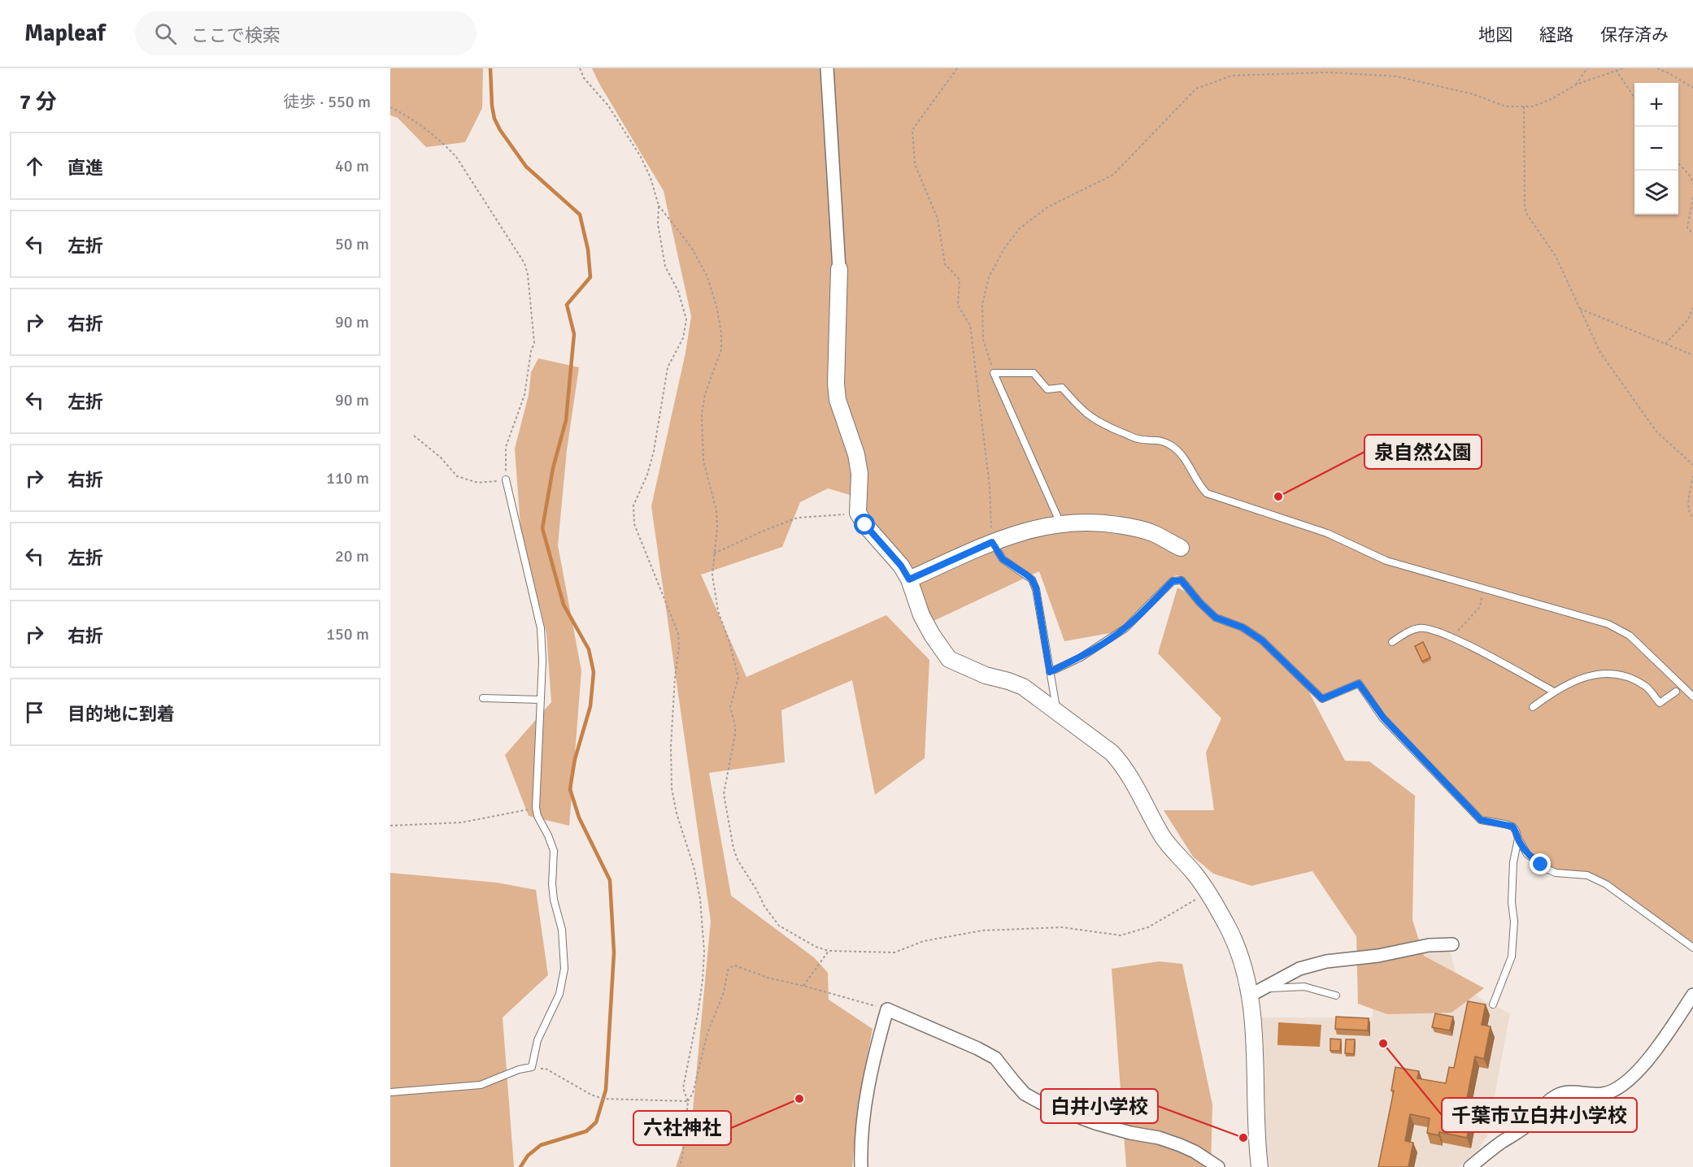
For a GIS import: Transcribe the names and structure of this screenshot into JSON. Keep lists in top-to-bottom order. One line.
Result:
{"places":["泉自然公園","千葉市立白井小学校","六社神社","白井小学校"],"page":{"header":"Mapleaf","search":"ここで検索","nav":["地図","経路","保存済み"],"heading":["7 分","徒歩 · 550 m"],"map_buttons":["+","−"],"list":[["直進","40 m"],["左折","50 m"],["右折","90 m"],["左折","90 m"],["右折","110 m"],["左折","20 m"],["右折","150 m"],"目的地に到着"]}}
